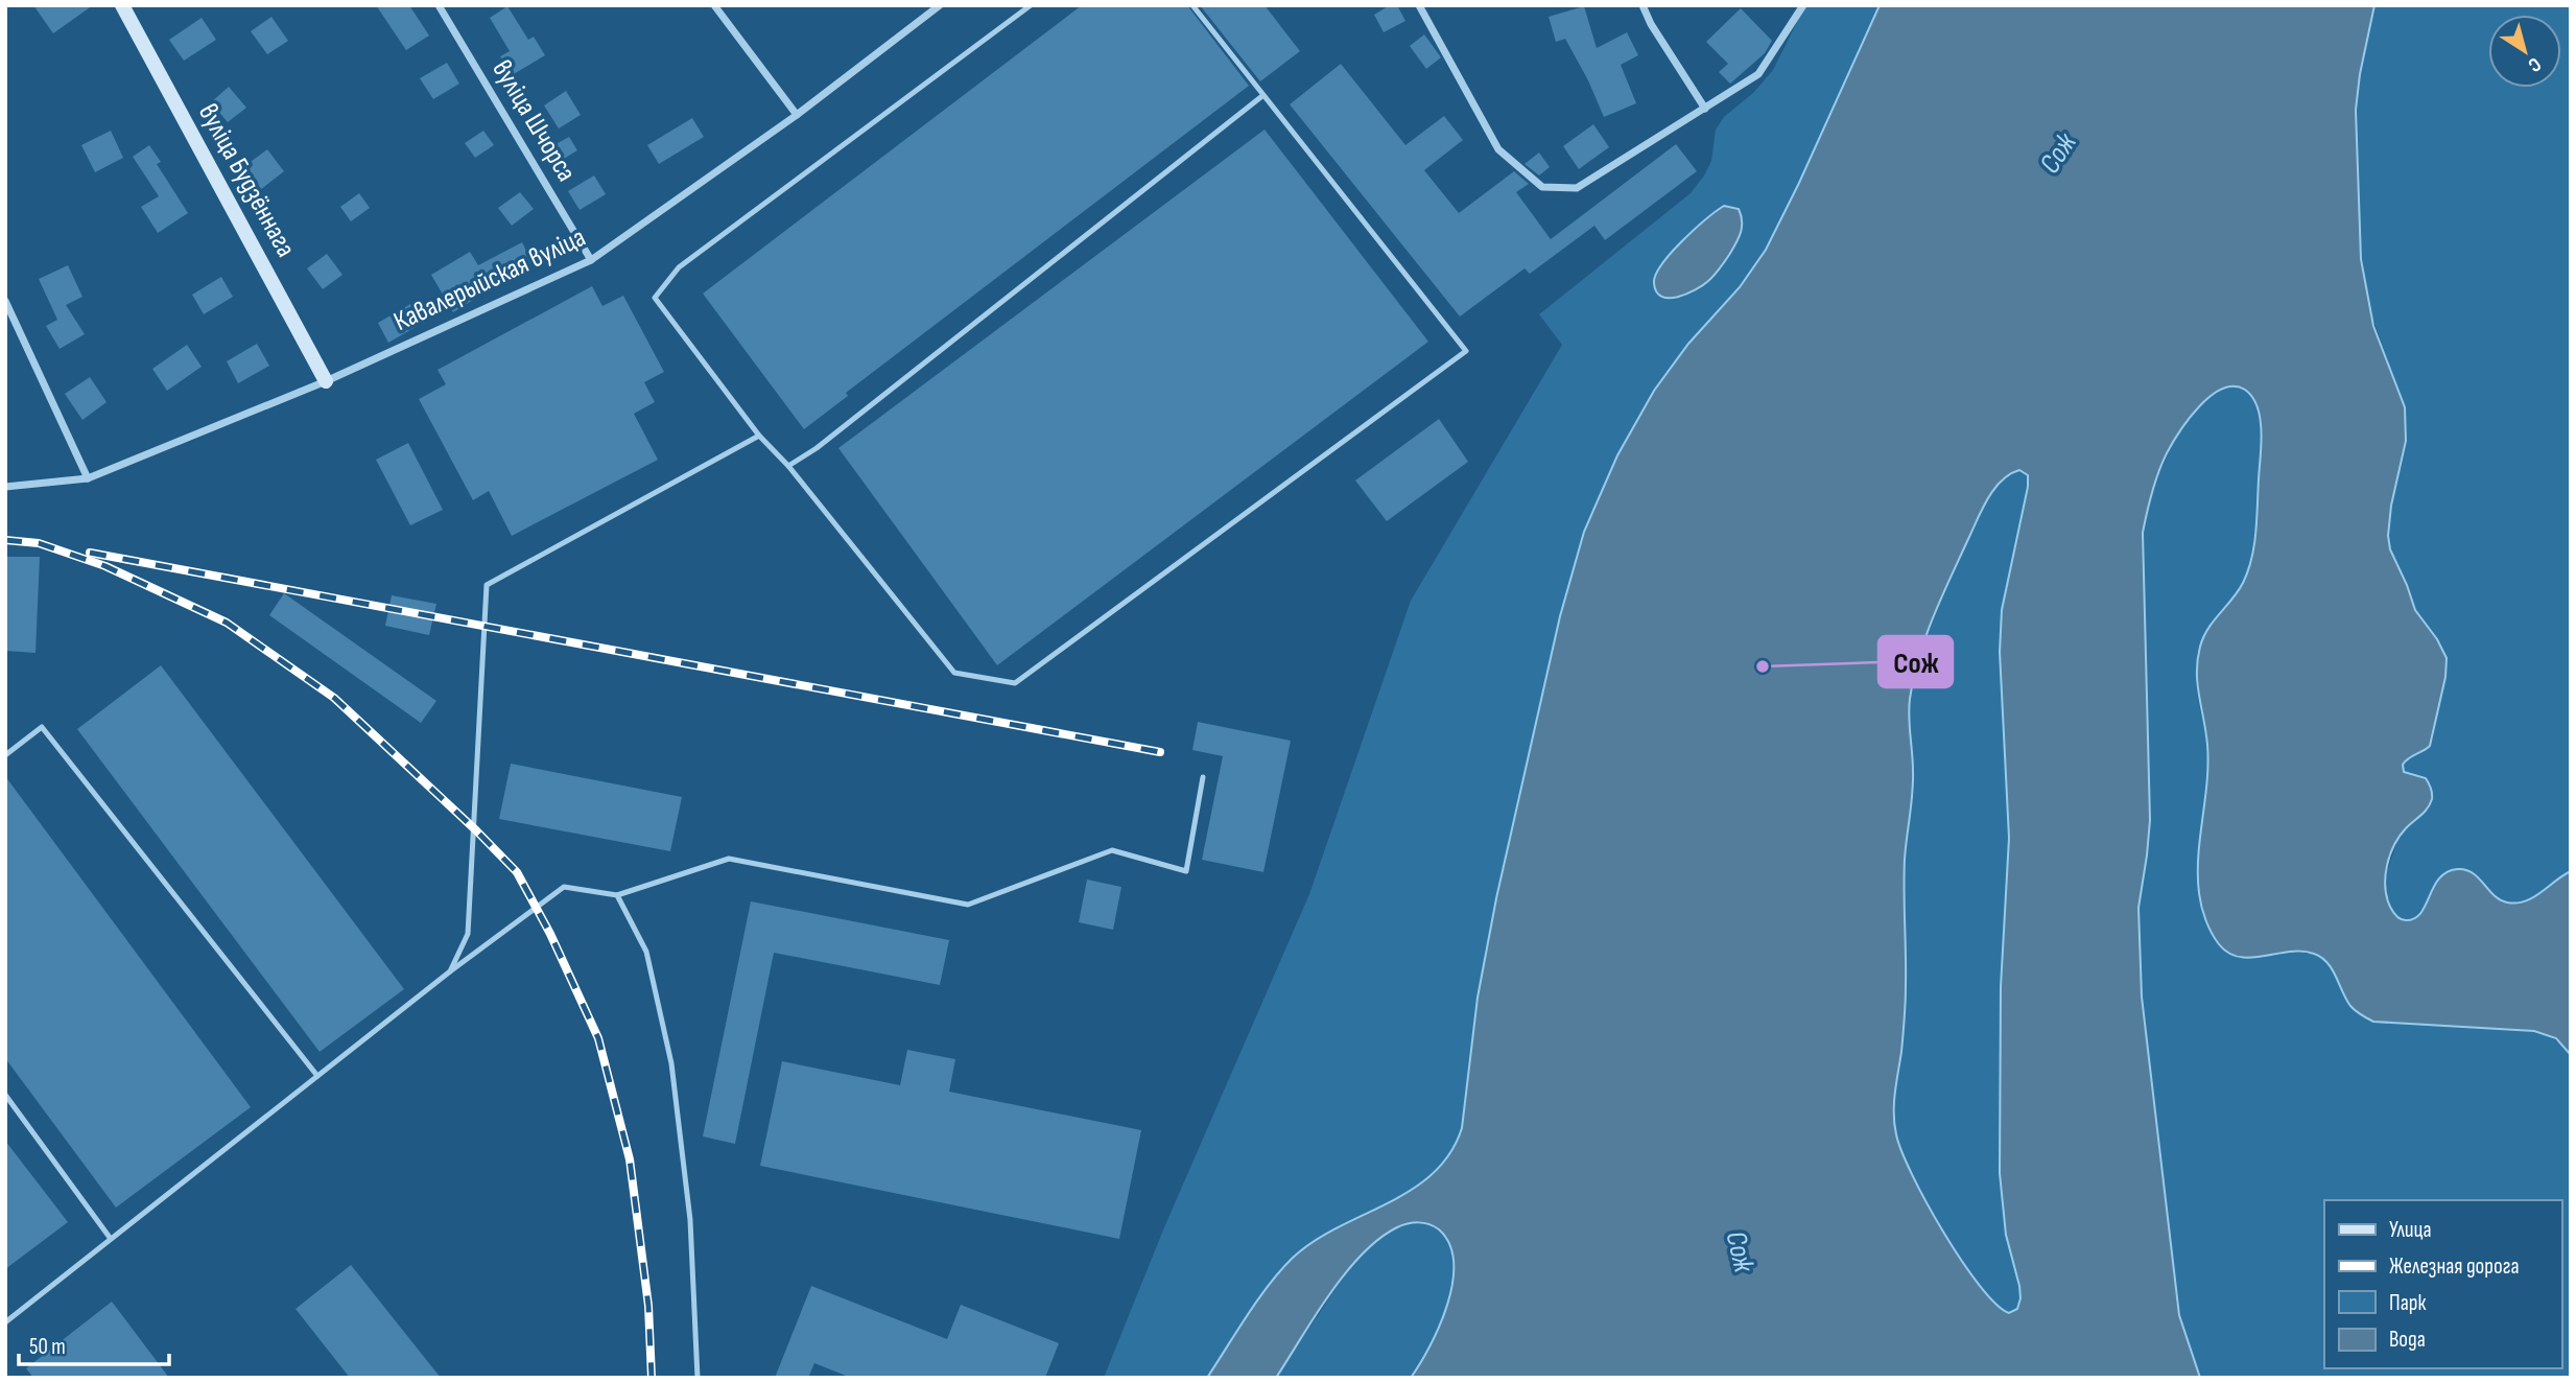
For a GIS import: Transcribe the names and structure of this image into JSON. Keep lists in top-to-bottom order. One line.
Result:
{"streets":{"street":["вуліца Шчорса","вуліца Будзённага","Кавалерыйская вуліца"]},"crossings":[["вуліца Шчорса","Кавалерыйская вуліца"],["вуліца Будзённага","Кавалерыйская вуліца"]],"water":["Сож"],"places":["Сож"],"legend":["Улица","Железная дорога","Парк","Вода"],"scale_bar":"50 m","north":"bottom right"}
